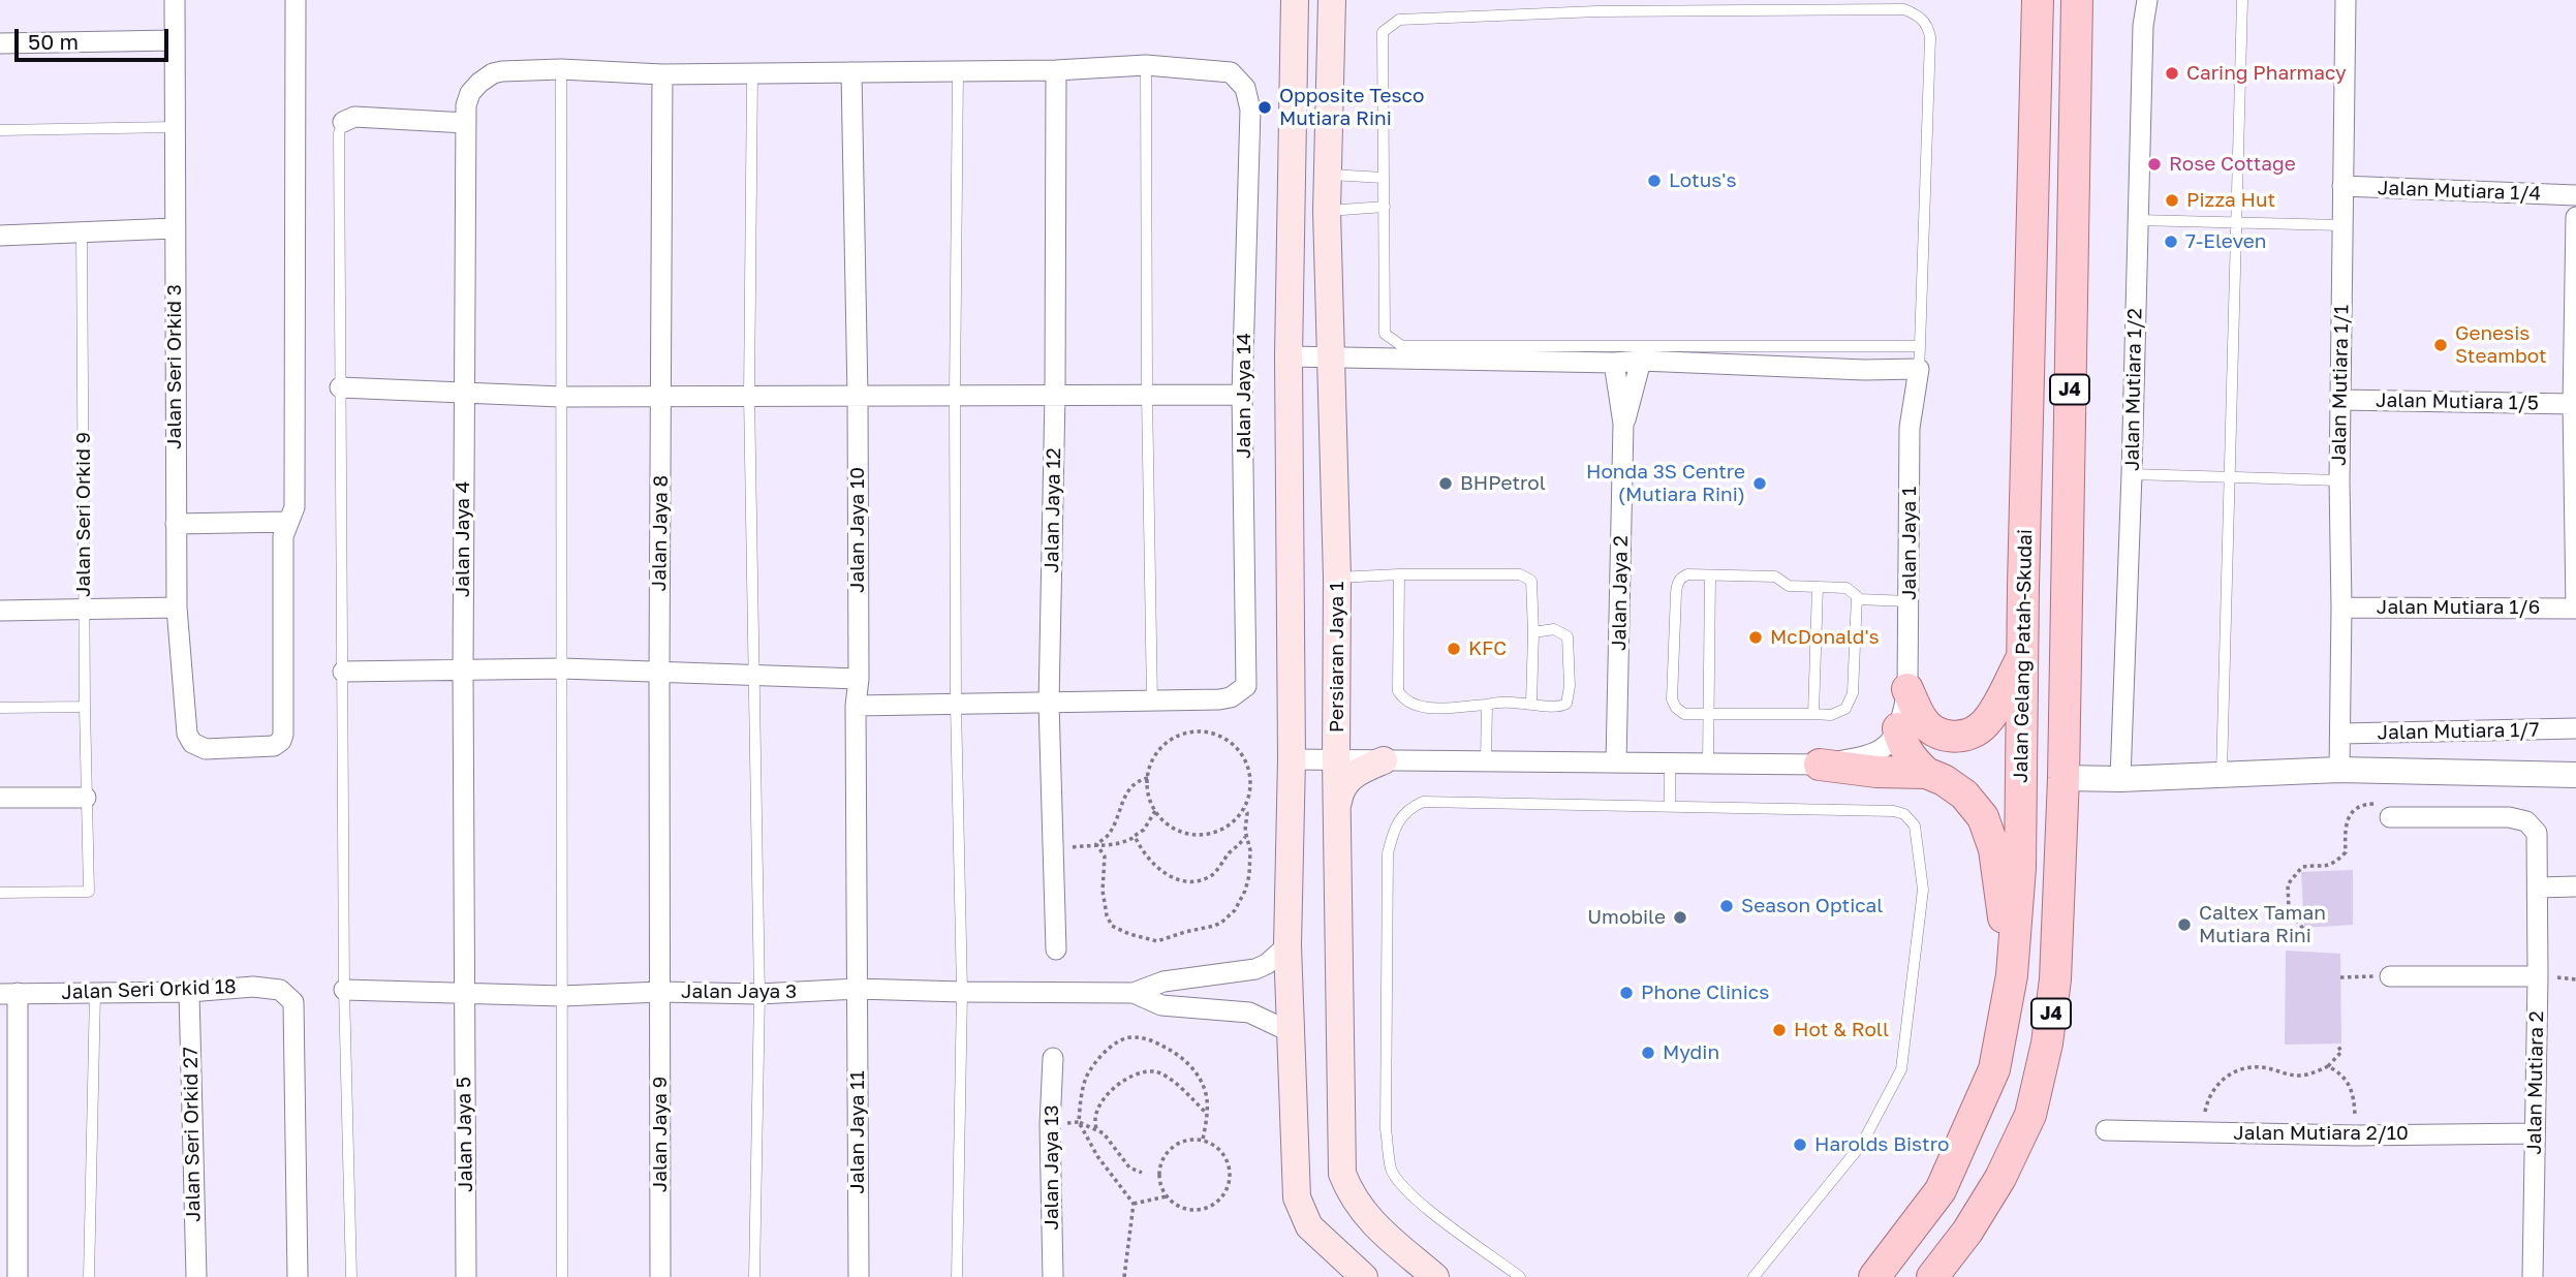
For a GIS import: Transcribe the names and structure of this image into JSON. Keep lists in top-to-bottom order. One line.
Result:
{"streets":{"main road":["J4","Jalan Gelang Patah-Skudai","Persiaran Jaya 1"],"street":["Jalan Mutiara 1/4","Jalan Seri Orkid 3","Jalan Mutiara 1/1","Jalan Mutiara 1/2","Jalan Jaya 14","Jalan Mutiara 1/5","Jalan Jaya 12","Jalan Jaya 10","Jalan Jaya 8","Jalan Jaya 4","Jalan Jaya 1","Jalan Jaya 2","Jalan Mutiara 1/6","Jalan Mutiara 1/7","Jalan Seri Orkid 18","Jalan Jaya 3","Jalan Mutiara 2","Jalan Jaya 11","Jalan Mutiara 2/10","Jalan Seri Orkid 27","Jalan Jaya 5","Jalan Jaya 9","Jalan Jaya 13"],"lane":["Jalan Seri Orkid 9"]},"crossings":[["Jalan Mutiara 1/4","Jalan Mutiara 1/1"],["Jalan Mutiara 1/1","Jalan Mutiara 1/5"],["Jalan Mutiara 1/1","Jalan Mutiara 1/6"],["Jalan Mutiara 1/1","Jalan Mutiara 1/7"],["Jalan Jaya 10","Jalan Jaya 3"],["Jalan Jaya 10","Jalan Jaya 11"],["Jalan Jaya 8","Jalan Jaya 3"],["Jalan Jaya 8","Jalan Jaya 9"],["Jalan Jaya 4","Jalan Jaya 3"],["Jalan Jaya 4","Jalan Jaya 5"],["Jalan Seri Orkid 18","Jalan Seri Orkid 27"],["Jalan Jaya 3","Jalan Jaya 11"],["Jalan Jaya 3","Jalan Jaya 5"],["Jalan Jaya 3","Jalan Jaya 9"],["Jalan Mutiara 2","Jalan Mutiara 2/10"]],"places":["Caring Pharmacy","Opposite Tesco Mutiara Rini","Rose Cottage","Lotus's","Pizza Hut","7-Eleven","Genesis Steambot","BHPetrol","Honda 3S Centre (Mutiara Rini)","McDonald's","KFC","Season Optical","Umobile","Caltex Taman Mutiara Rini","Phone Clinics","Hot & Roll","Mydin","Harolds Bistro"],"scale_bar":"50 m"}
